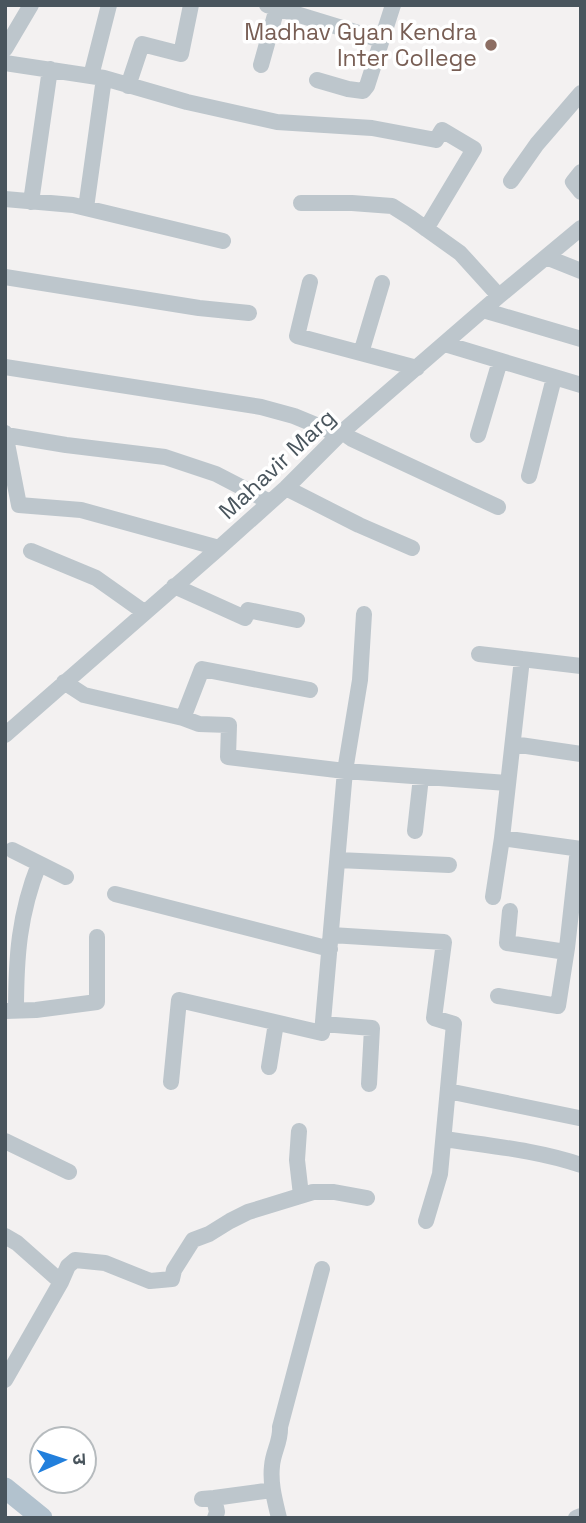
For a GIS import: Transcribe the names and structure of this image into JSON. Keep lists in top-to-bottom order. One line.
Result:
{"streets":{"street":["Mahavir Marg"]},"places":["Madhav Gyan Kendra Inter College"],"north":"right"}
